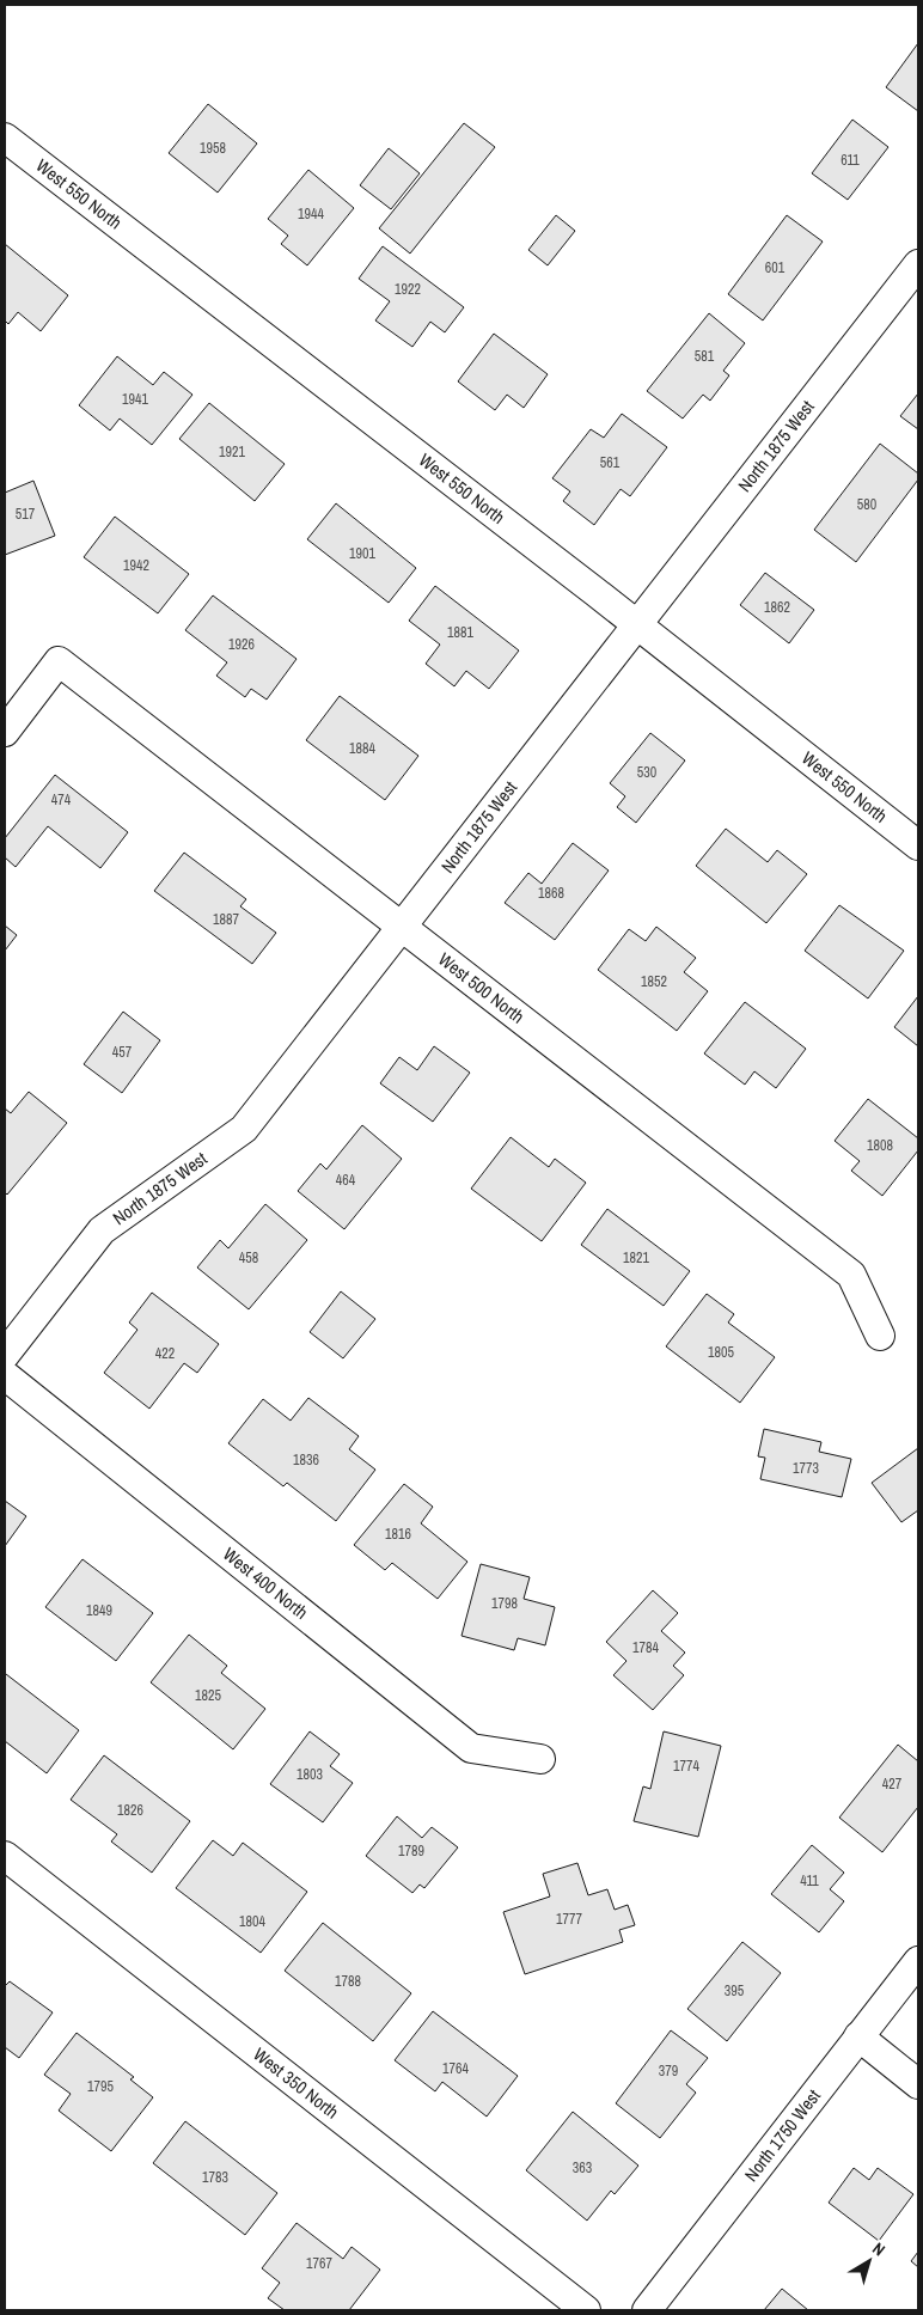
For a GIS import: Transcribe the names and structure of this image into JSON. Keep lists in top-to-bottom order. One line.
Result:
{"streets":{"street":["West 550 North","North 1875 West","West 500 North","West 400 North","West 350 North","North 1750 West"]},"crossings":[["West 550 North","North 1875 West"],["North 1875 West","West 500 North"]],"house_numbers":["1958","611","1944","601","1922","581","1941","1921","561","580","517","1901","1942","1862","1881","1926","1884","530","474","1868","1887","1852","457","1808","464","458","1821","1805","422","1836","1773","1816","1798","1849","1784","1825","1774","1803","427","1826","1789","411","1777","1804","1788","395","1764","379","1795","363","1783","1767"],"north":"top right"}
